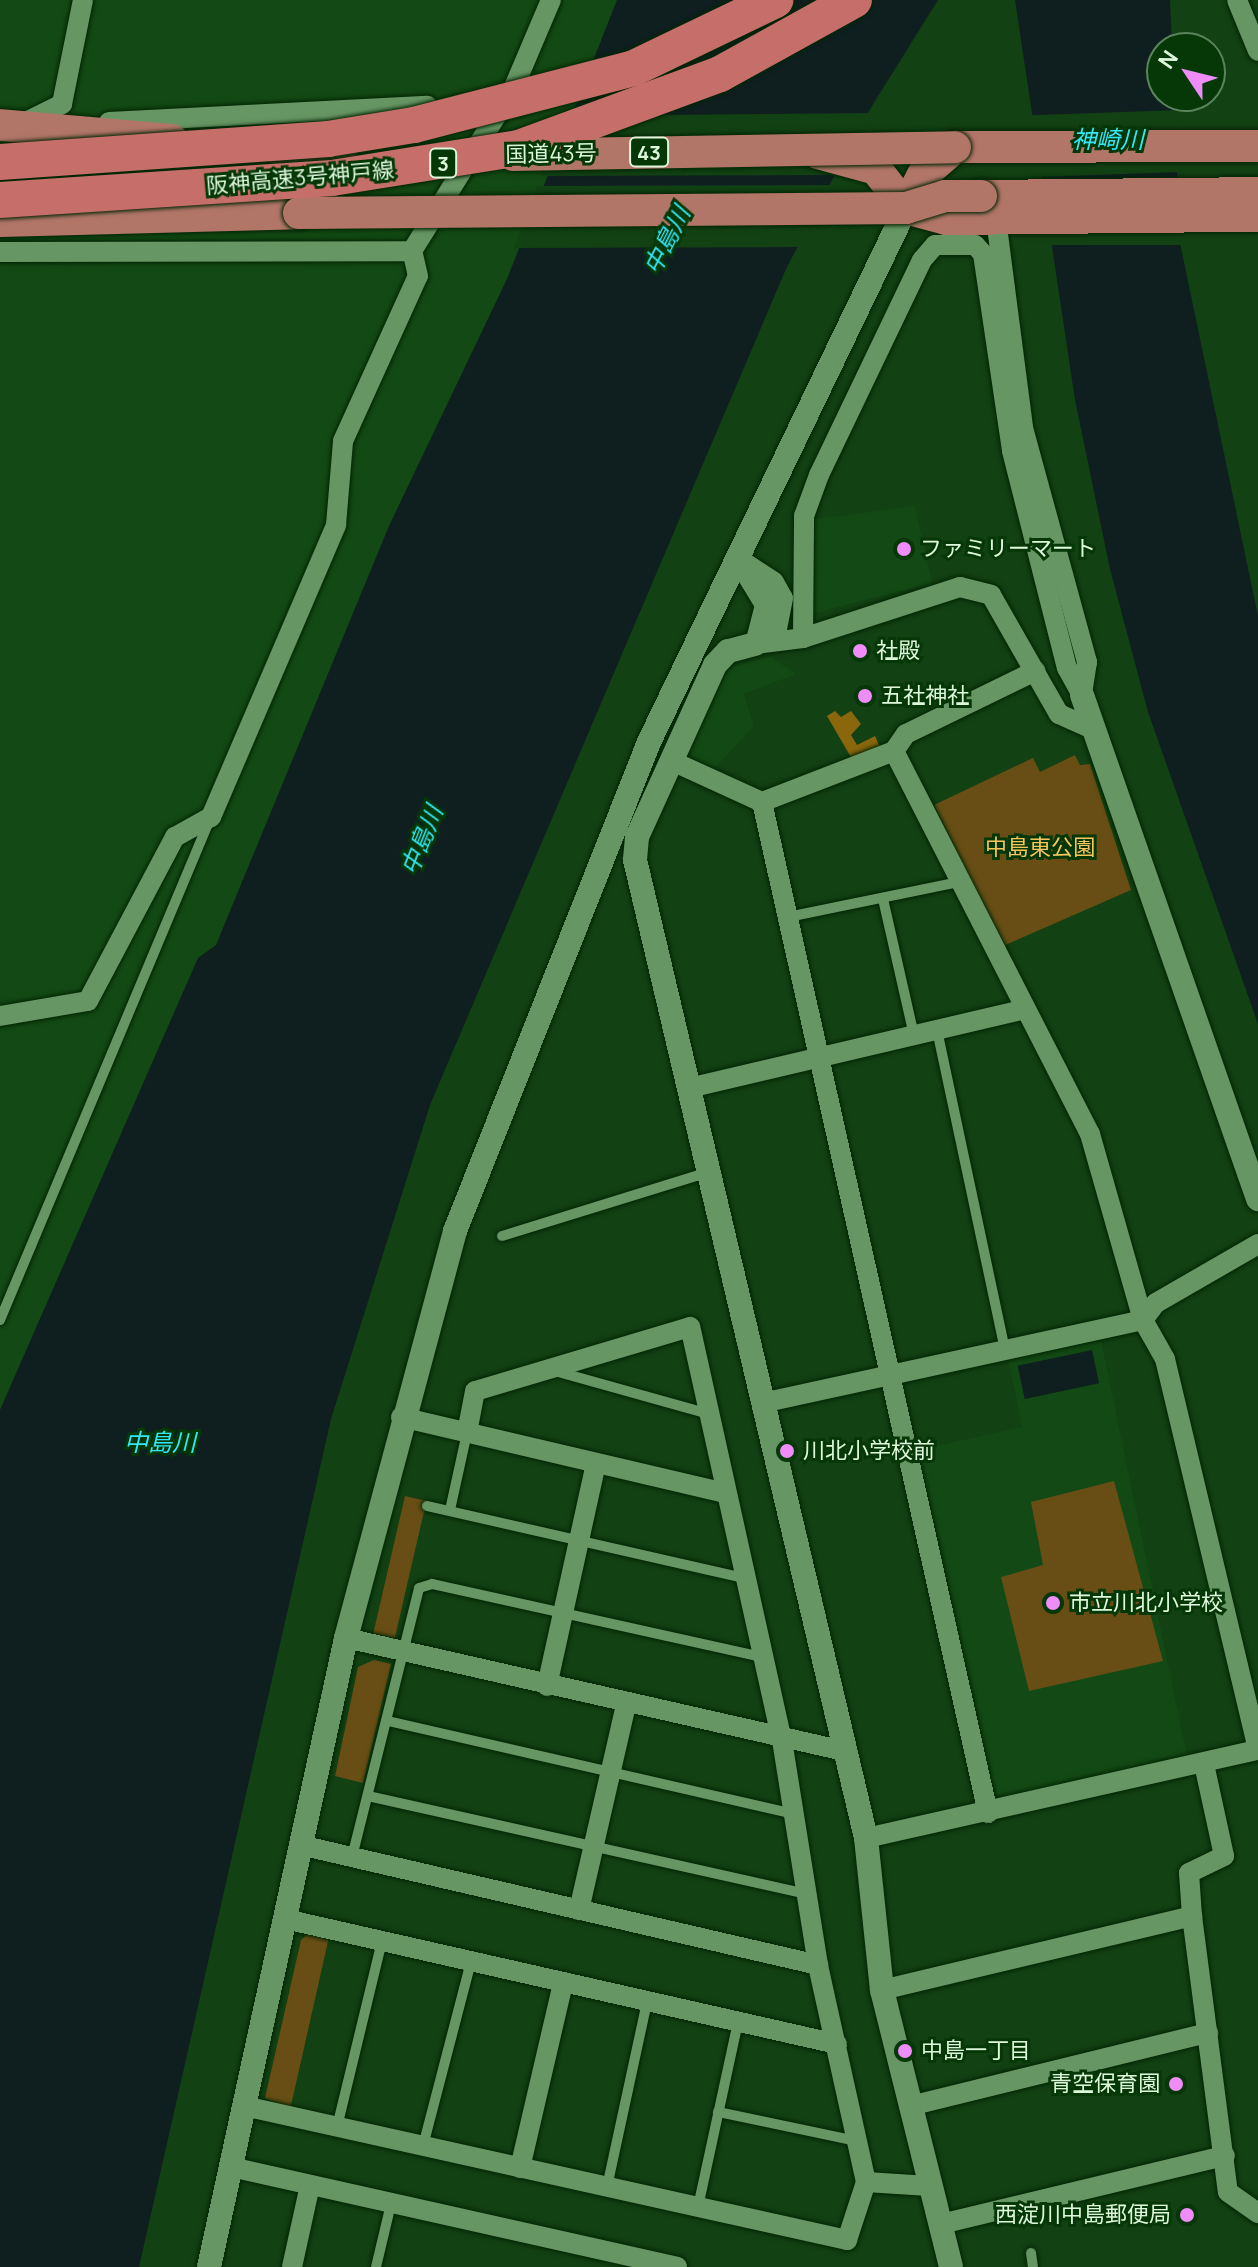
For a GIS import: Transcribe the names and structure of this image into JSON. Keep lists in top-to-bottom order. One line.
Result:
{"streets":{"highway":["43","国道43号","3","阪神高速3号神戸線"]},"water":["神崎川","中島川"],"parks":["中島東公園"],"places":["ファミリーマート","社殿","五社神社","川北小学校前","市立川北小学校","中島一丁目","青空保育園","西淀川中島郵便局"],"north":"top left"}
